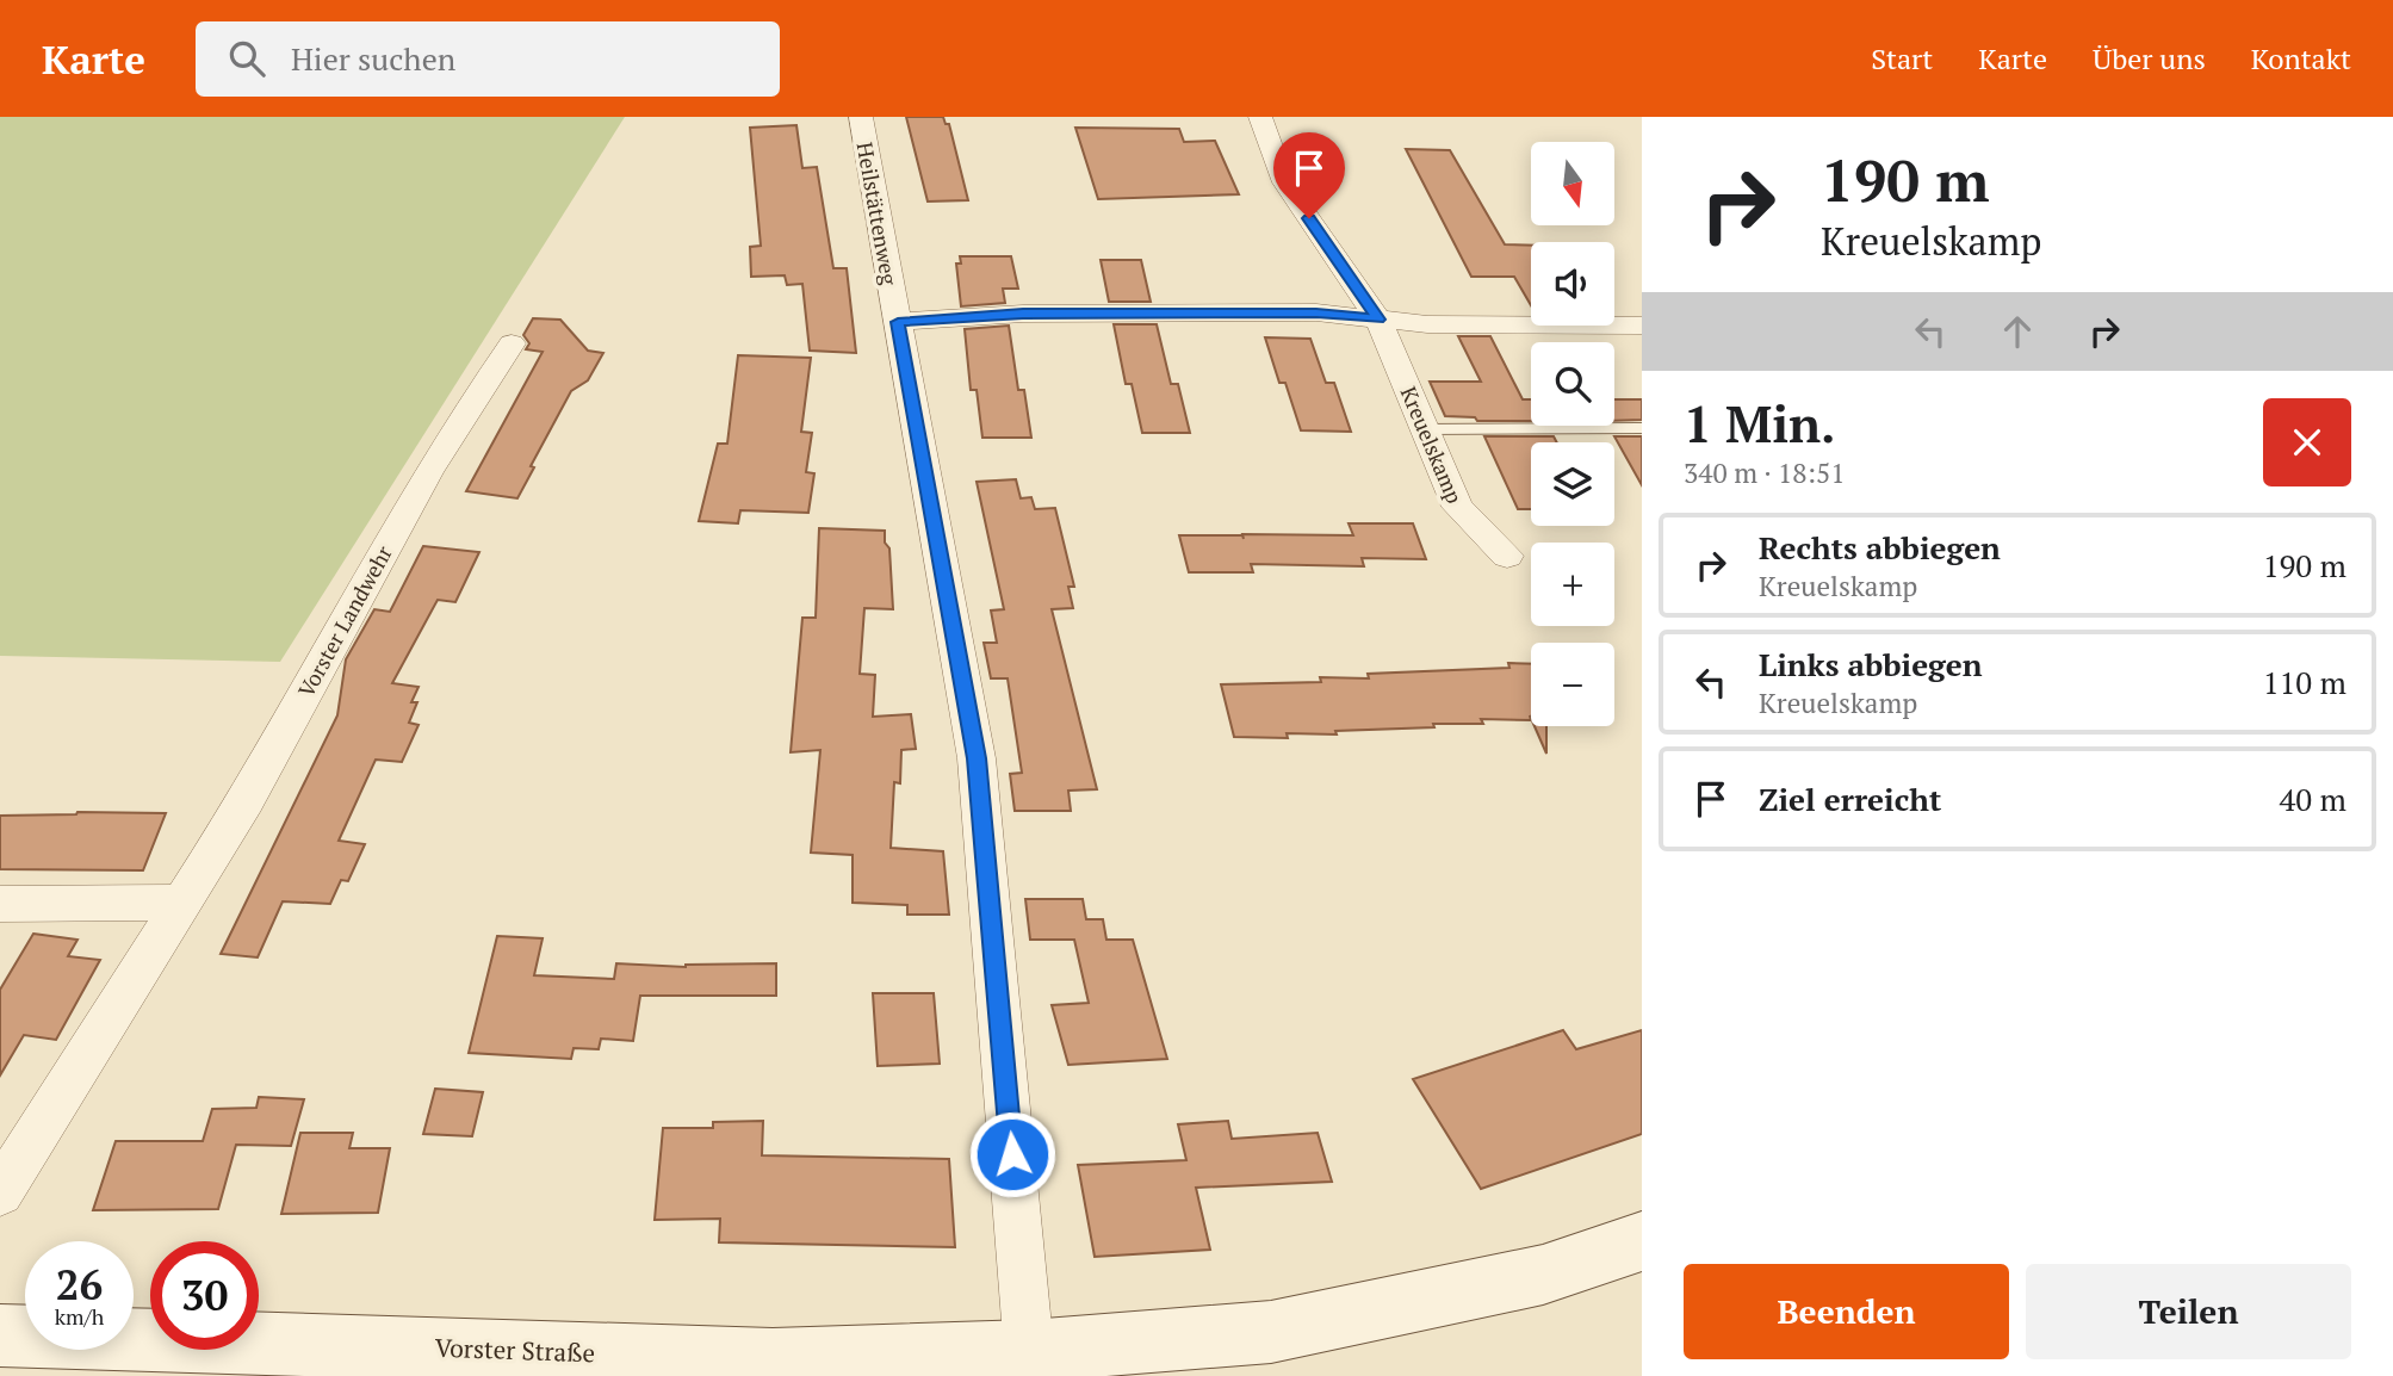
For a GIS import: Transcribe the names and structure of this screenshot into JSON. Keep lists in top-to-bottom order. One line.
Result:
{"streets":{"main road":["Vorster Straße"],"street":["Heilstättenweg","Kreuelskamp","Vorster Landwehr"]},"crossings":[["Heilstättenweg","Vorster Straße"]],"north":"bottom","page":{"header":"Karte","search":"Hier suchen","nav":["Start","Karte","Über uns","Kontakt"],"turn":["190 m","Kreuelskamp"],"map_buttons":["+","−"],"heading":["1 Min.","340 m · 18:51"],"list":[{"name":"Rechts abbiegen","note":"Kreuelskamp","value":"190 m"},{"name":"Links abbiegen","note":"Kreuelskamp","value":"110 m"},{"name":"Ziel erreicht","value":"40 m"}],"speed":"26 km/h","limit":"30","buttons":["Beenden","Teilen"]}}
